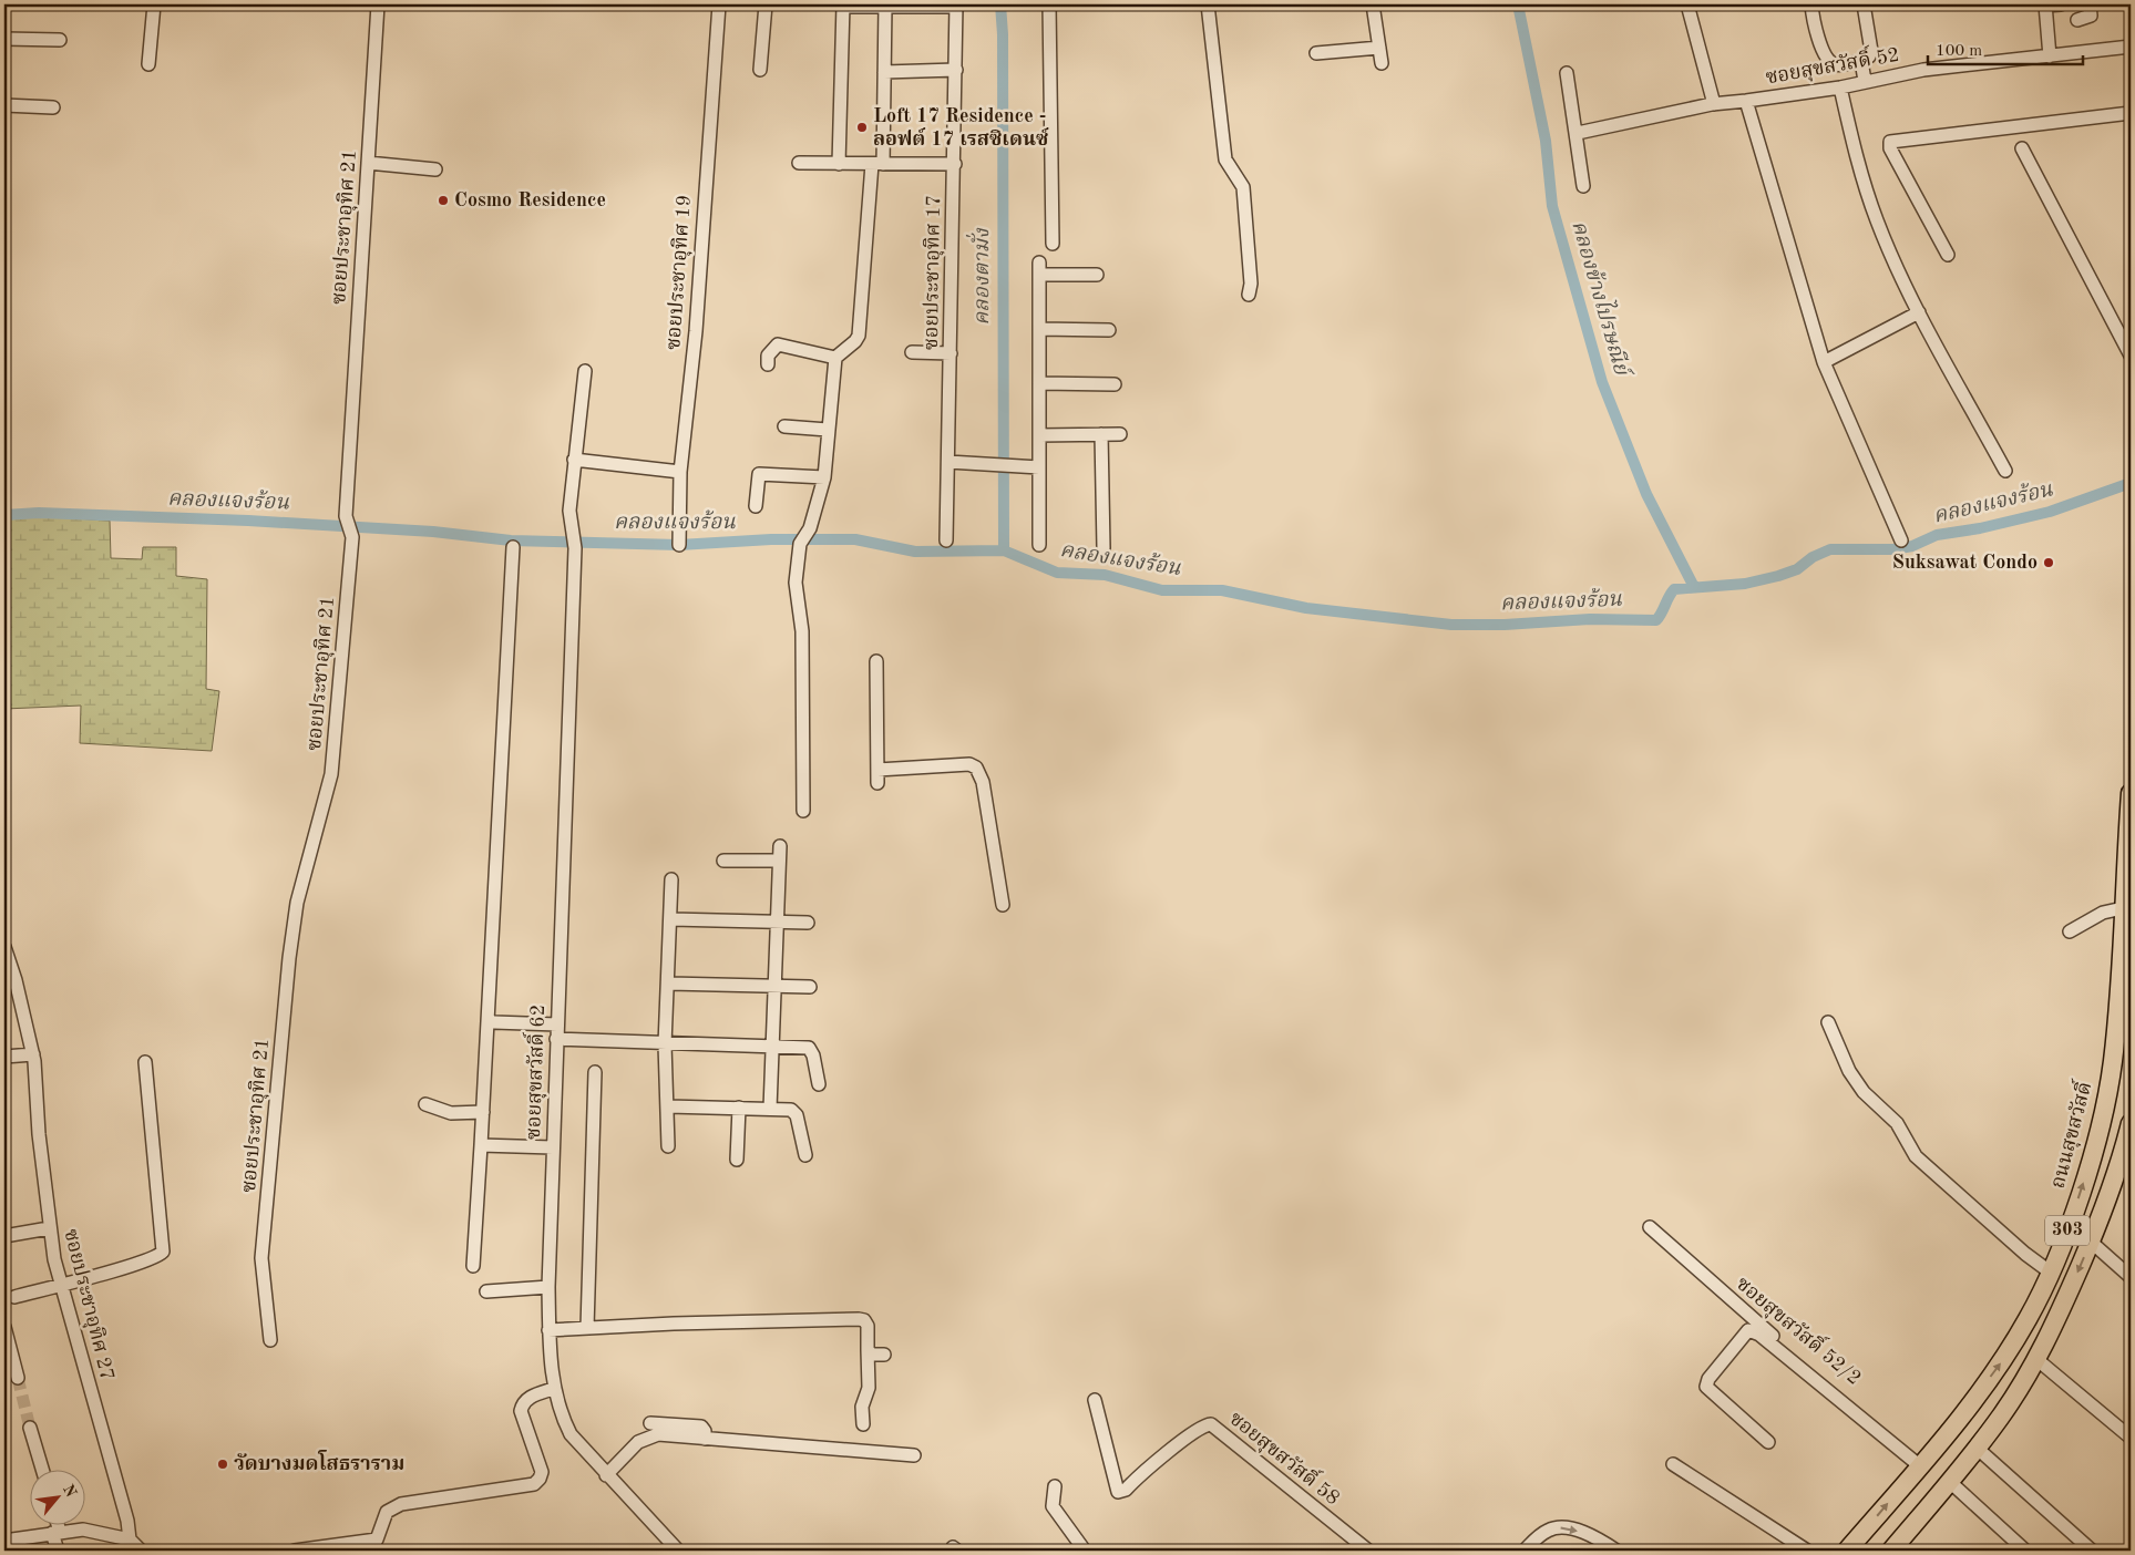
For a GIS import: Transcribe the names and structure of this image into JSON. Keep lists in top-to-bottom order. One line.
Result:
{"streets":{"main road":["ถนนสุขสวัสดิ์","303"],"street":["ซอยสุขสวัสดิ์ 52","ซอยประชาอุทิศ 21","ซอยประชาอุทิศ 19","ซอยประชาอุทิศ 17","ซอยสุขสวัสดิ์ 62","ซอยประชาอุทิศ 27","ซอยสุขสวัสดิ์ 52/2","ซอยสุขสวัสดิ์ 58"]},"crossings":[["ถนนสุขสวัสดิ์","ซอยสุขสวัสดิ์ 52/2"]],"water":["คลองตามั่ง","คลองข้างไปรษณีย์","คลองแจงร้อน"],"places":["Loft 17 Residence - ลอฟต์ 17 เรสซิเดนซ์","Cosmo Residence","Suksawat Condo","วัดบางมดโสธราราม"],"scale_bar":"100 m","north":"top right"}
